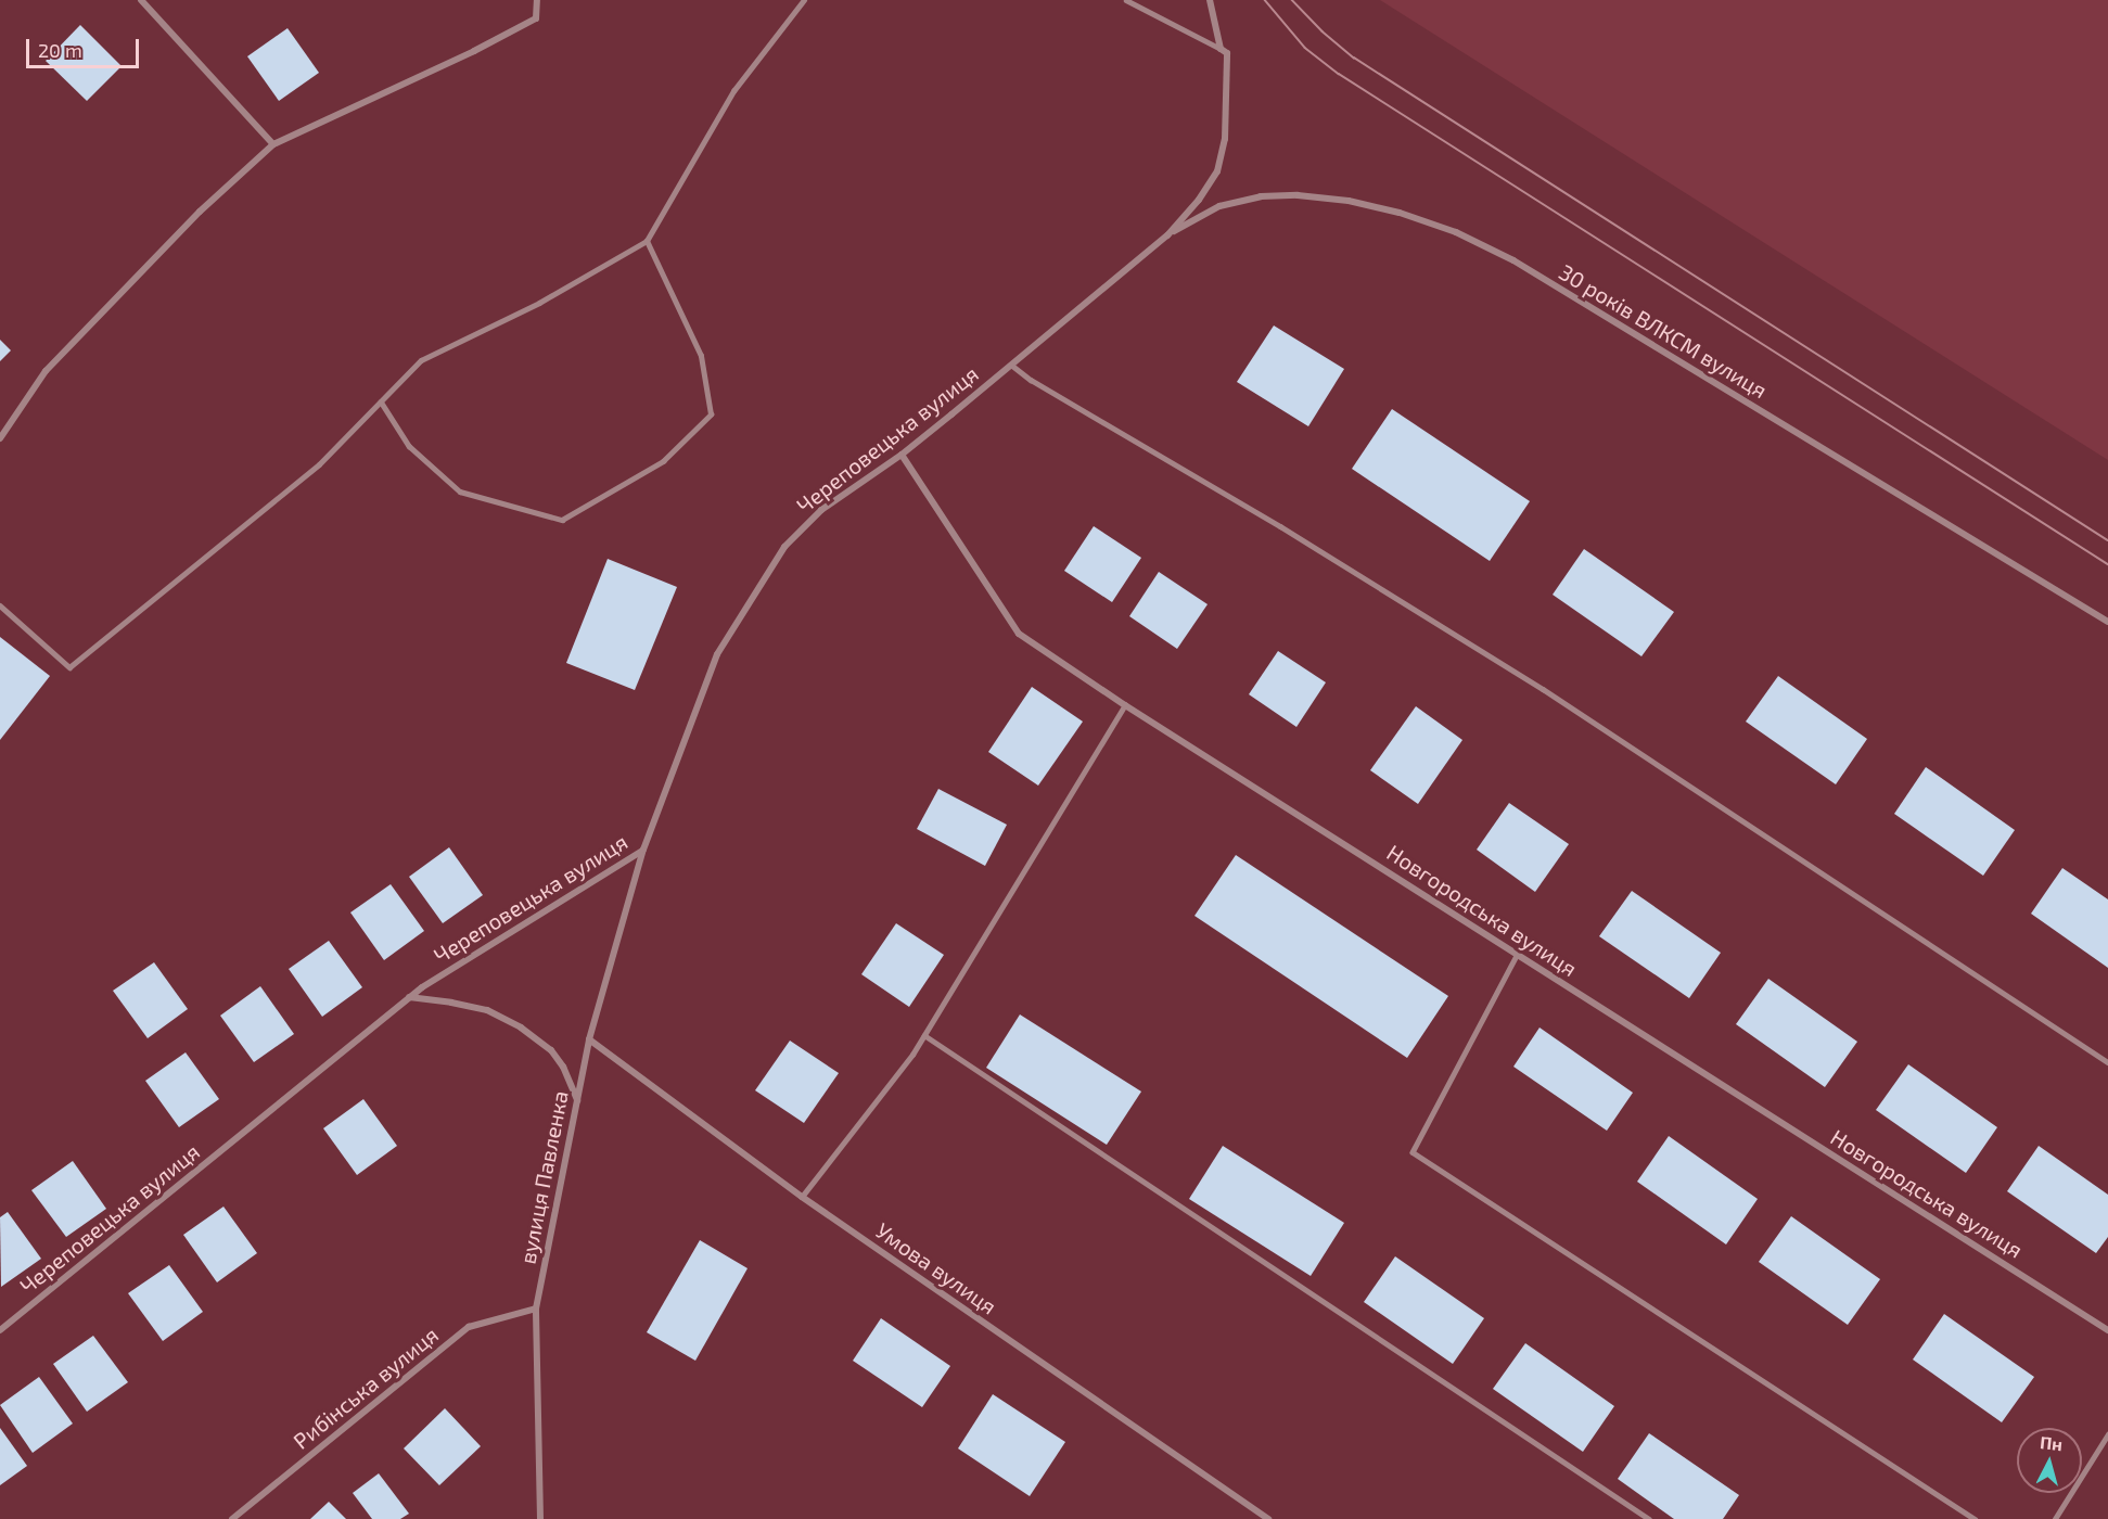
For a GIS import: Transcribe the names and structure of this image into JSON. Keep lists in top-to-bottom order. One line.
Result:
{"streets":{"street":["30 років ВЛКСМ вулиця","Череповецька вулиця","Новгородська вулиця","вулиця Павленка","Умова вулиця","Рибінська вулиця"]},"crossings":[["30 років ВЛКСМ вулиця","Череповецька вулиця"],["Череповецька вулиця","Новгородська вулиця"],["Череповецька вулиця","вулиця Павленка"],["вулиця Павленка","Умова вулиця"],["вулиця Павленка","Рибінська вулиця"]],"scale_bar":"20 m","north":"top"}
